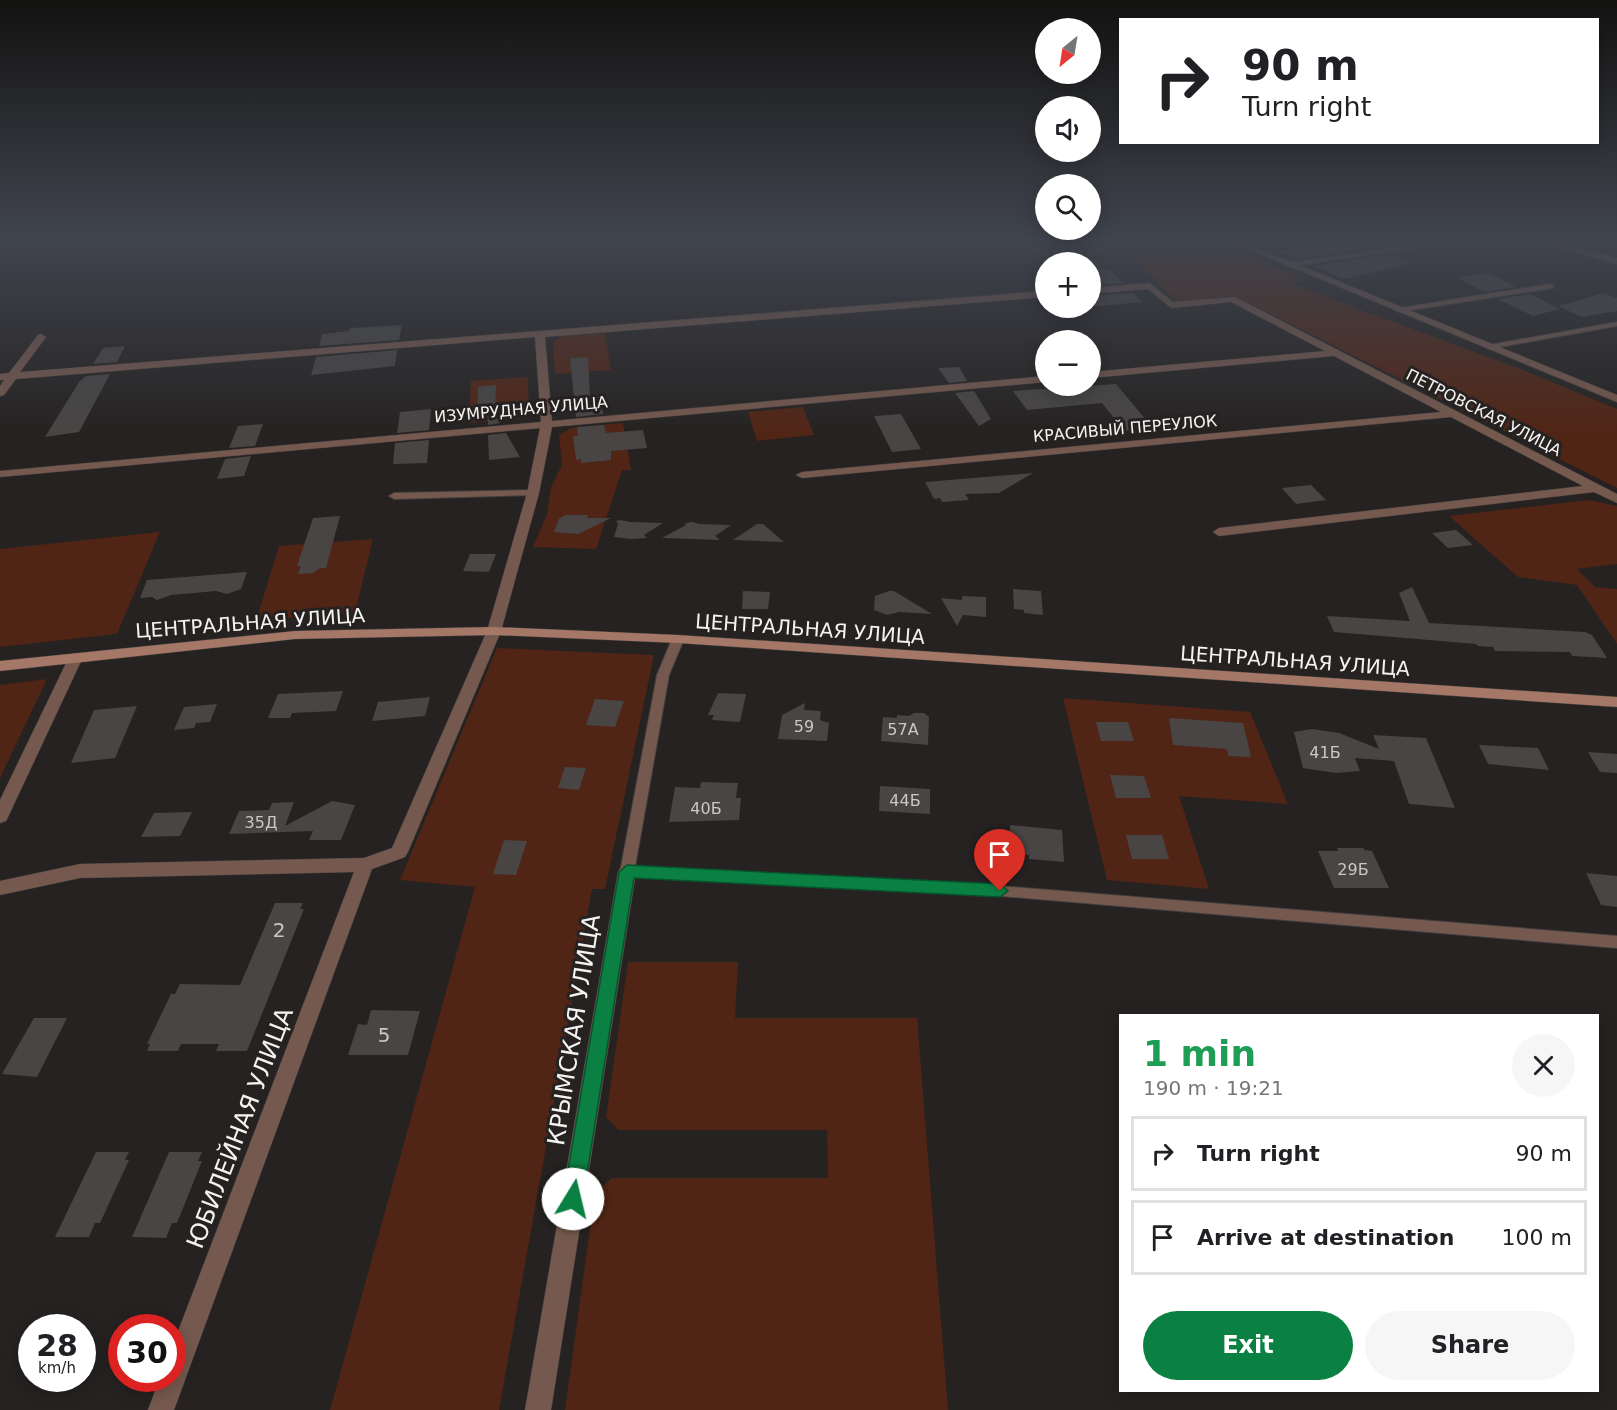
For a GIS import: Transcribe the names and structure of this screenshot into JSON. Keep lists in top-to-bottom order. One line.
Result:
{"streets":{"main road":["ЦЕНТРАЛЬНАЯ УЛИЦА"],"street":["ИЗУМРУДНАЯ УЛИЦА","ПЕТРОВСКАЯ УЛИЦА","КРАСИВЫЙ ПЕРЕУЛОК","КРЫМСКАЯ УЛИЦА","ЮБИЛЕЙНАЯ УЛИЦА"]},"crossings":[["ПЕТРОВСКАЯ УЛИЦА","КРАСИВЫЙ ПЕРЕУЛОК"]],"house_numbers":["59","57А","41Б","44Б","40Б","35Д","29Б","2","5"],"north":"bottom left","page":{"map_buttons":["+","−"],"turn":["90 m","Turn right"],"heading":["1 min","190 m · 19:21"],"list":[{"name":"Turn right","value":"90 m"},{"name":"Arrive at destination","value":"100 m"}],"buttons":["Exit","Share"],"speed":"28 km/h","limit":"30"}}
